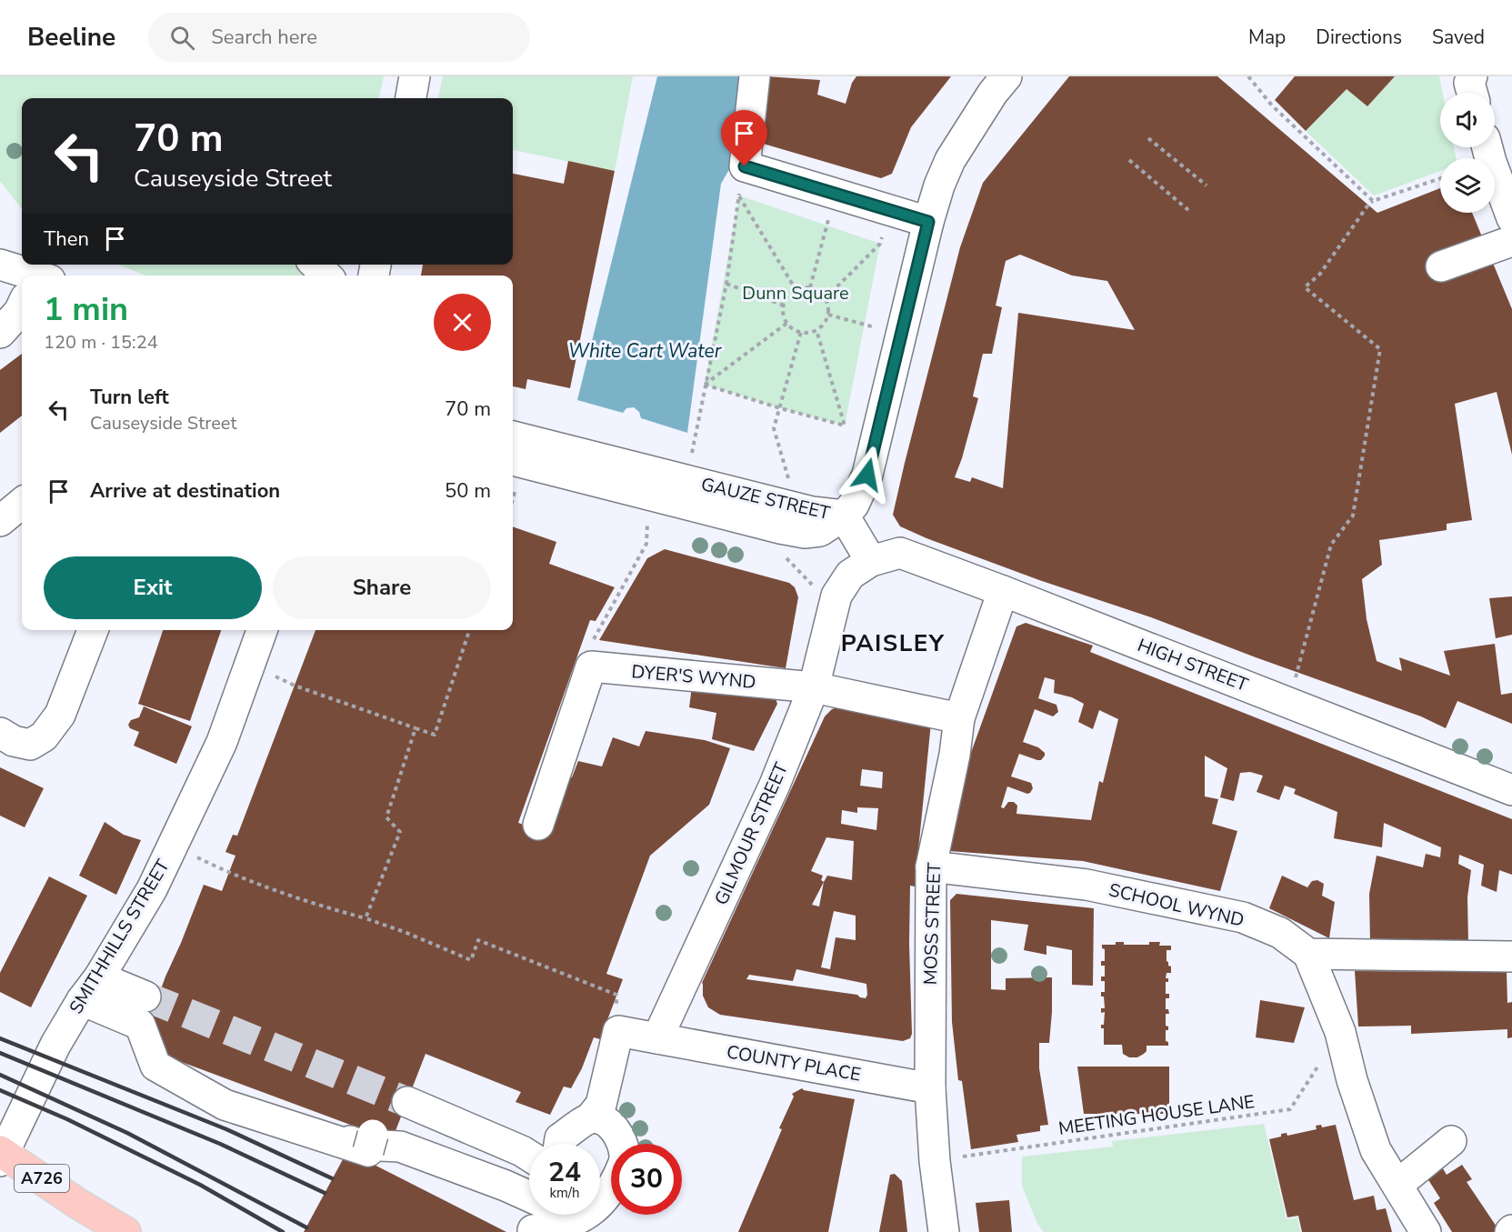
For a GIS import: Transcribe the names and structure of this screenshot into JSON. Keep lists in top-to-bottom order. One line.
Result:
{"streets":{"main road":["A726"],"street":["GAUZE STREET","HIGH STREET","DYER'S WYND","GILMOUR STREET","SCHOOL WYND","MOSS STREET","SMITHHILLS STREET","COUNTY PLACE"],"path":["MEETING HOUSE LANE"]},"crossings":[["HIGH STREET","GILMOUR STREET"],["HIGH STREET","MOSS STREET"],["DYER'S WYND","GILMOUR STREET"],["DYER'S WYND","MOSS STREET"],["GILMOUR STREET","COUNTY PLACE"],["SCHOOL WYND","MOSS STREET"],["MOSS STREET","COUNTY PLACE"],["MOSS STREET","MEETING HOUSE LANE"],["SMITHHILLS STREET","A726"]],"districts":["PAISLEY"],"water":["White Cart Water"],"parks":["Dunn Square"],"page":{"header":"Beeline","search":"Search here","nav":["Map","Directions","Saved"],"turn":["70 m","Causeyside Street"],"then":"Then","heading":["1 min","120 m · 15:24"],"list":[{"name":"Turn left","note":"Causeyside Street","value":"70 m"},{"name":"Arrive at destination","value":"50 m"}],"buttons":["Exit","Share"],"speed":"24 km/h","limit":"30"}}
